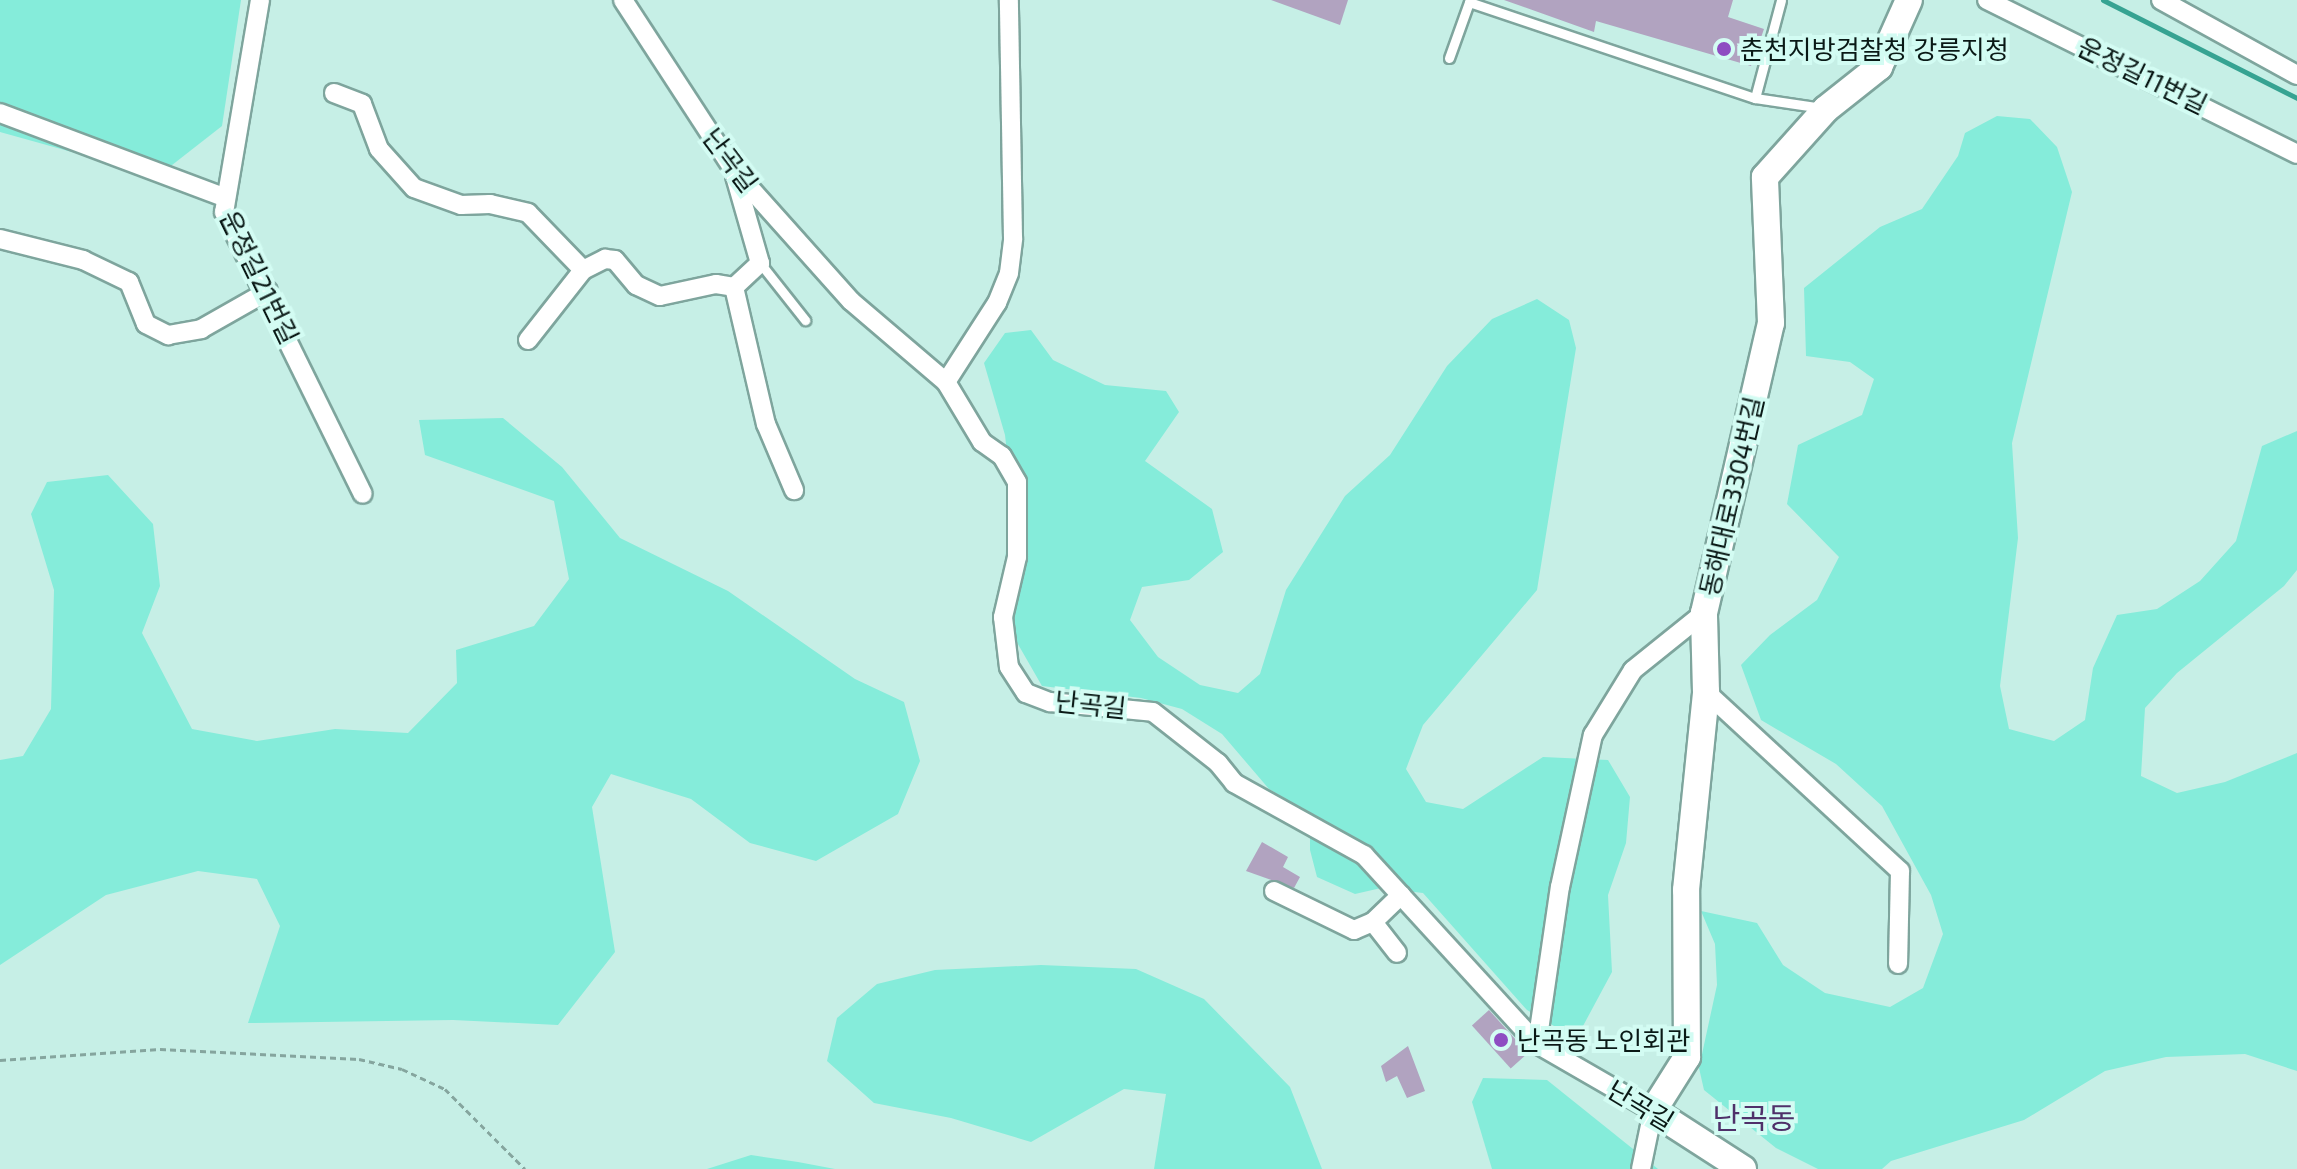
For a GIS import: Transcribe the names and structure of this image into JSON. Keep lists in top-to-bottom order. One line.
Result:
{"streets":{"street":["운정길11번길","난곡길","운정길21번길","동해대로3304번길"]},"crossings":[["난곡길","동해대로3304번길"]],"districts":["난곡동"],"places":["춘천지방검찰청 강릉지청","난곡동 노인회관"]}
